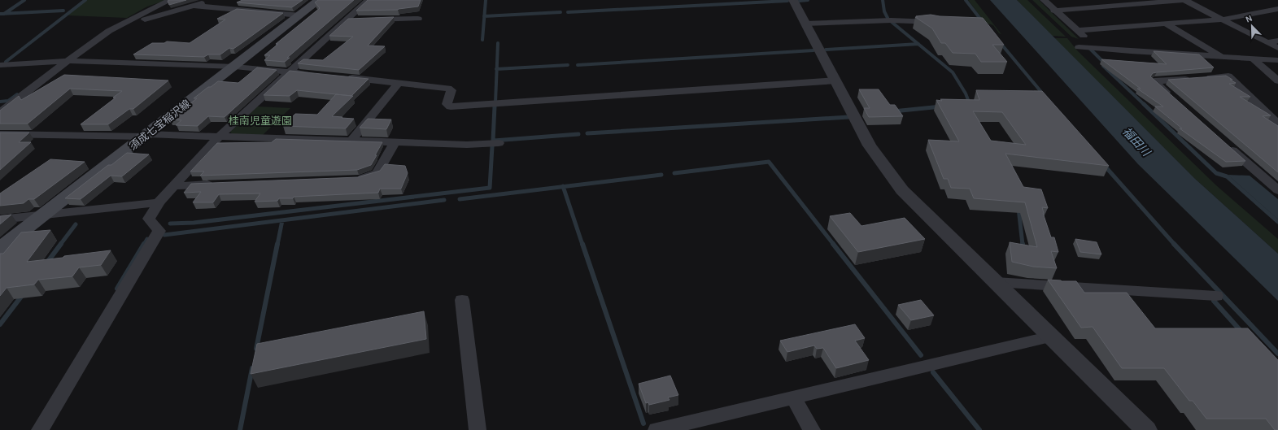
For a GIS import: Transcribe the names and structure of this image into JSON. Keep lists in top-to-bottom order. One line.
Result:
{"streets":{"main road":["須成七宝稲沢線"]},"water":["福田川"],"parks":["桂南児童遊園"],"north":"top left"}
